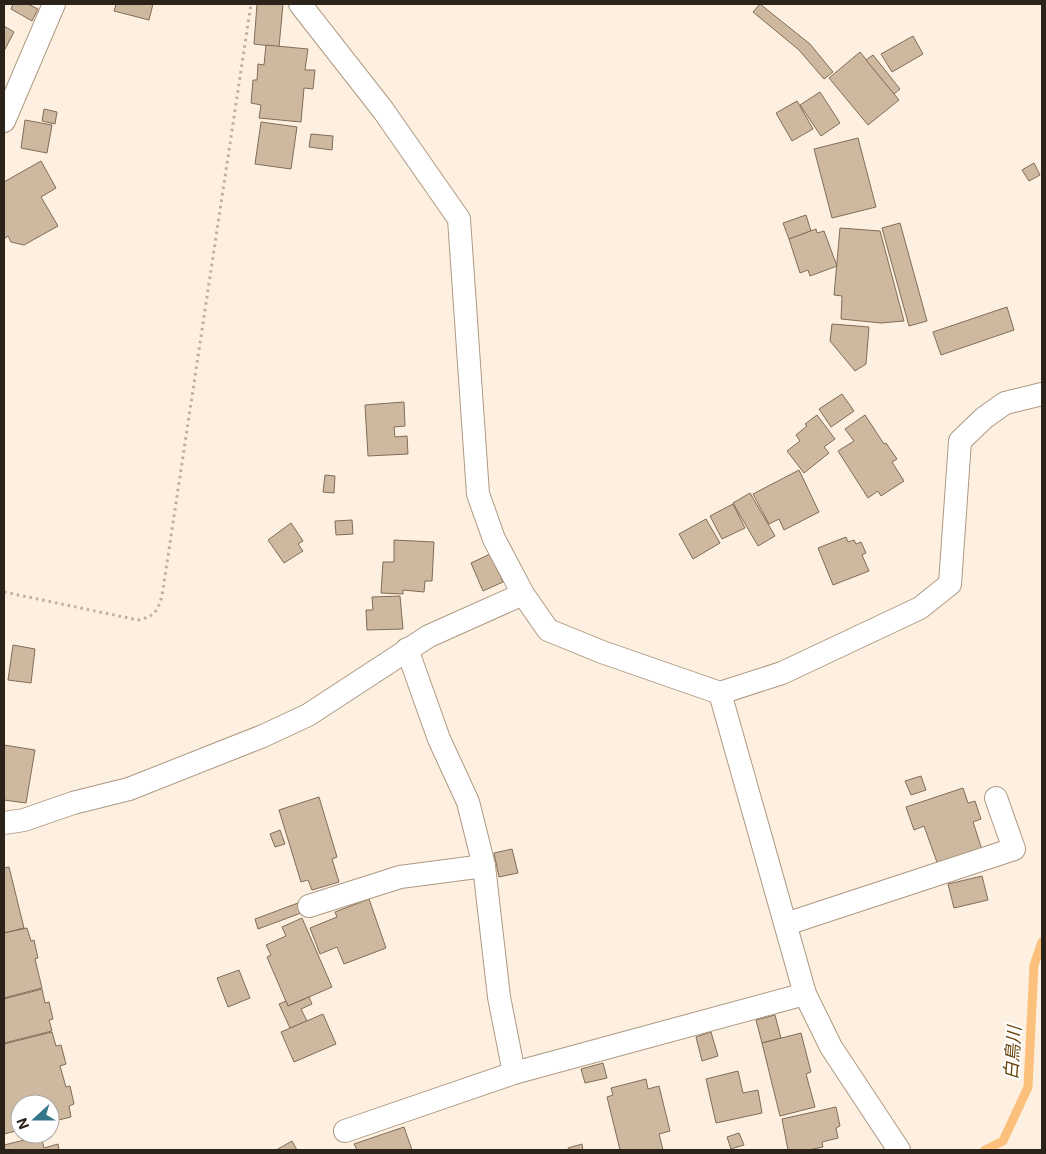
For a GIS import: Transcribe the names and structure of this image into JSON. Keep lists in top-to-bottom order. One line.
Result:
{"water":["白鳥川"],"north":"left"}
